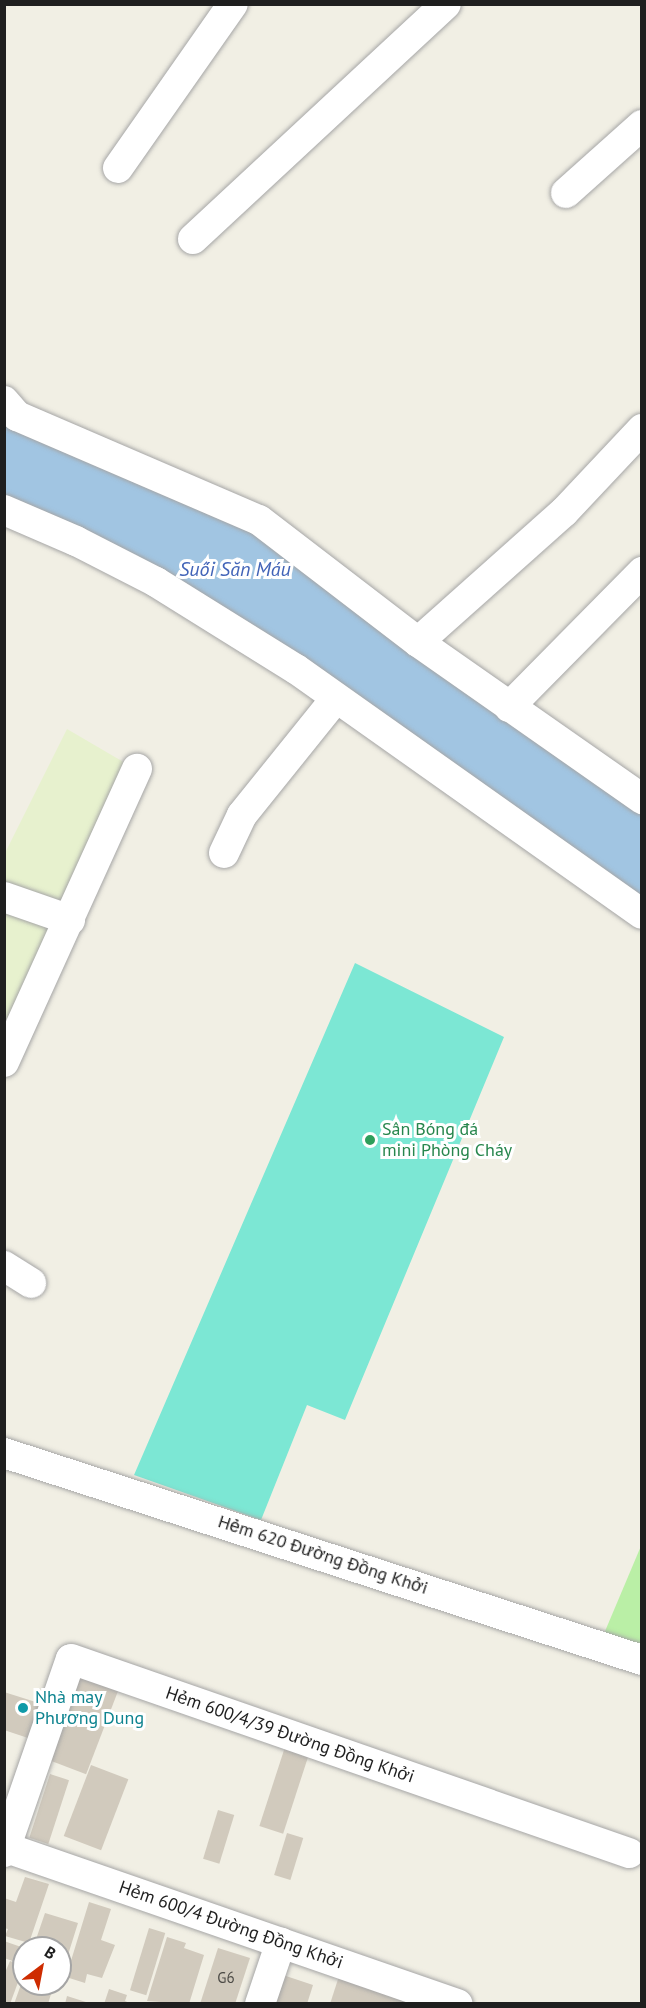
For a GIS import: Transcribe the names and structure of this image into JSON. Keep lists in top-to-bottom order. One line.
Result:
{"streets":{"street":["Hẻm 620 Đường Đồng Khởi","Hẻm 600/4/39 Đường Đồng Khởi","Hẻm 600/4 Đường Đồng Khởi"]},"crossings":[["Hẻm 600/4/39 Đường Đồng Khởi","Hẻm 600/4 Đường Đồng Khởi"]],"water":["Suối Săn Máu"],"places":["Sân Bóng đá mini Phòng Cháy","Nhà may Phương Dung"],"house_numbers":["G6"],"north":"top right"}
